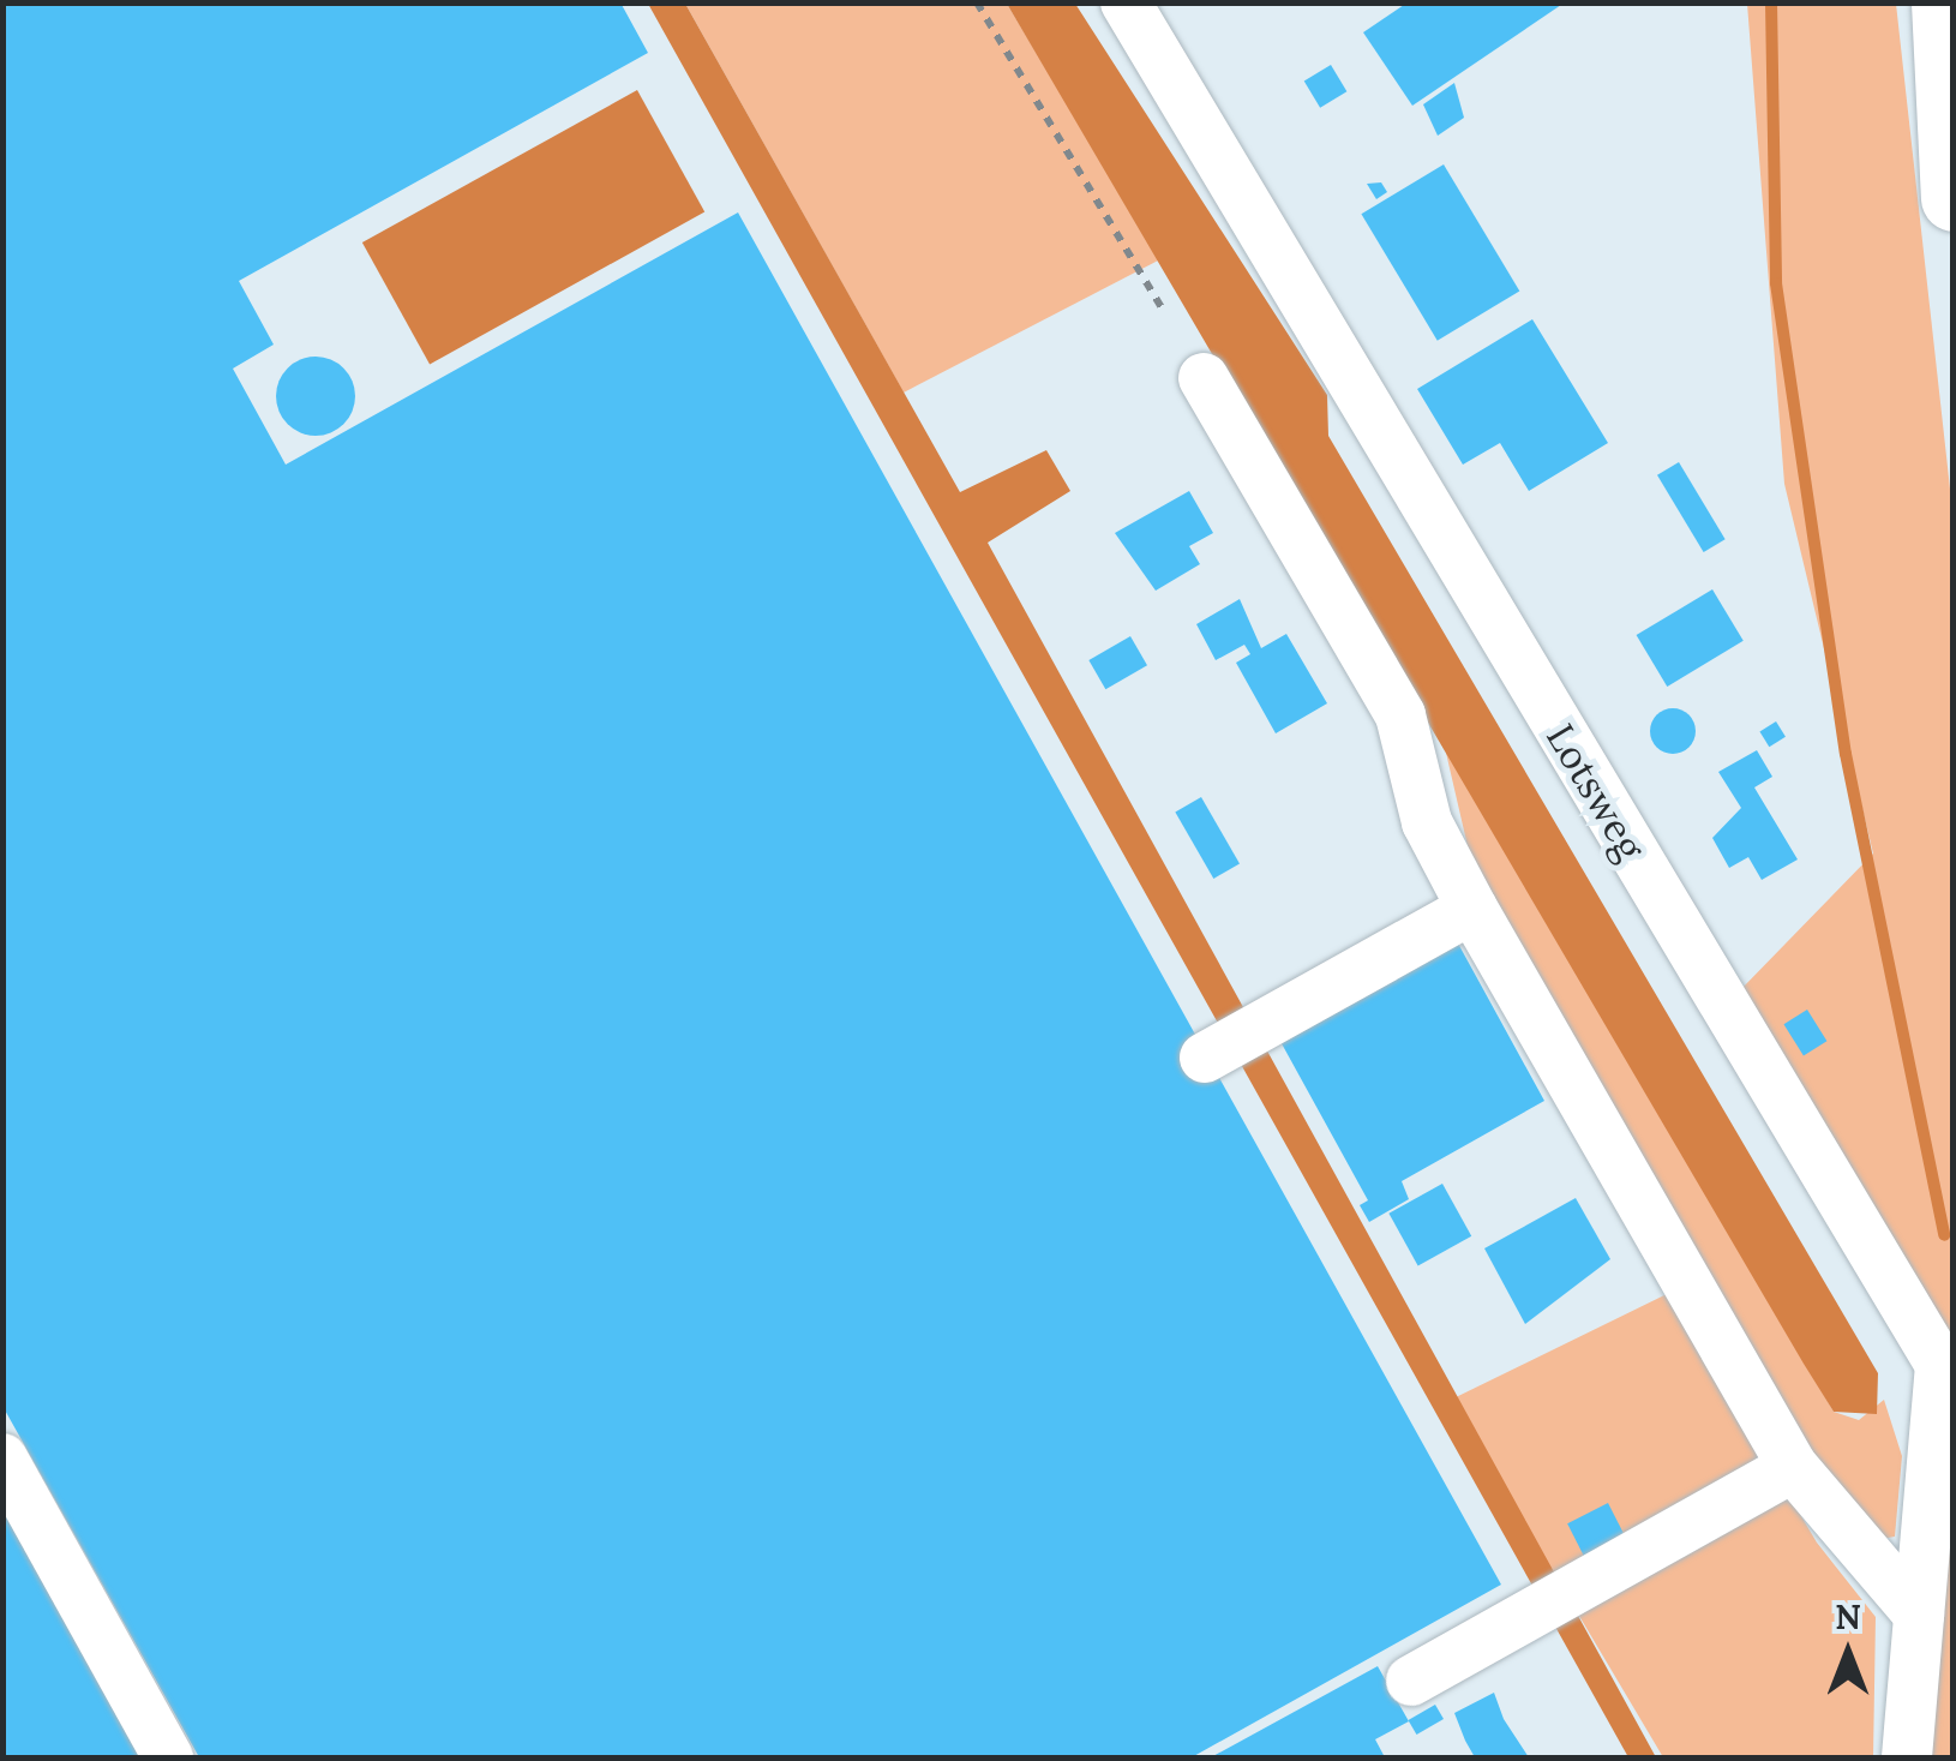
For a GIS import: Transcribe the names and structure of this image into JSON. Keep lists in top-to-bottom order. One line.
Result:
{"streets":{"street":["Lotsweg"]},"north":"top"}
